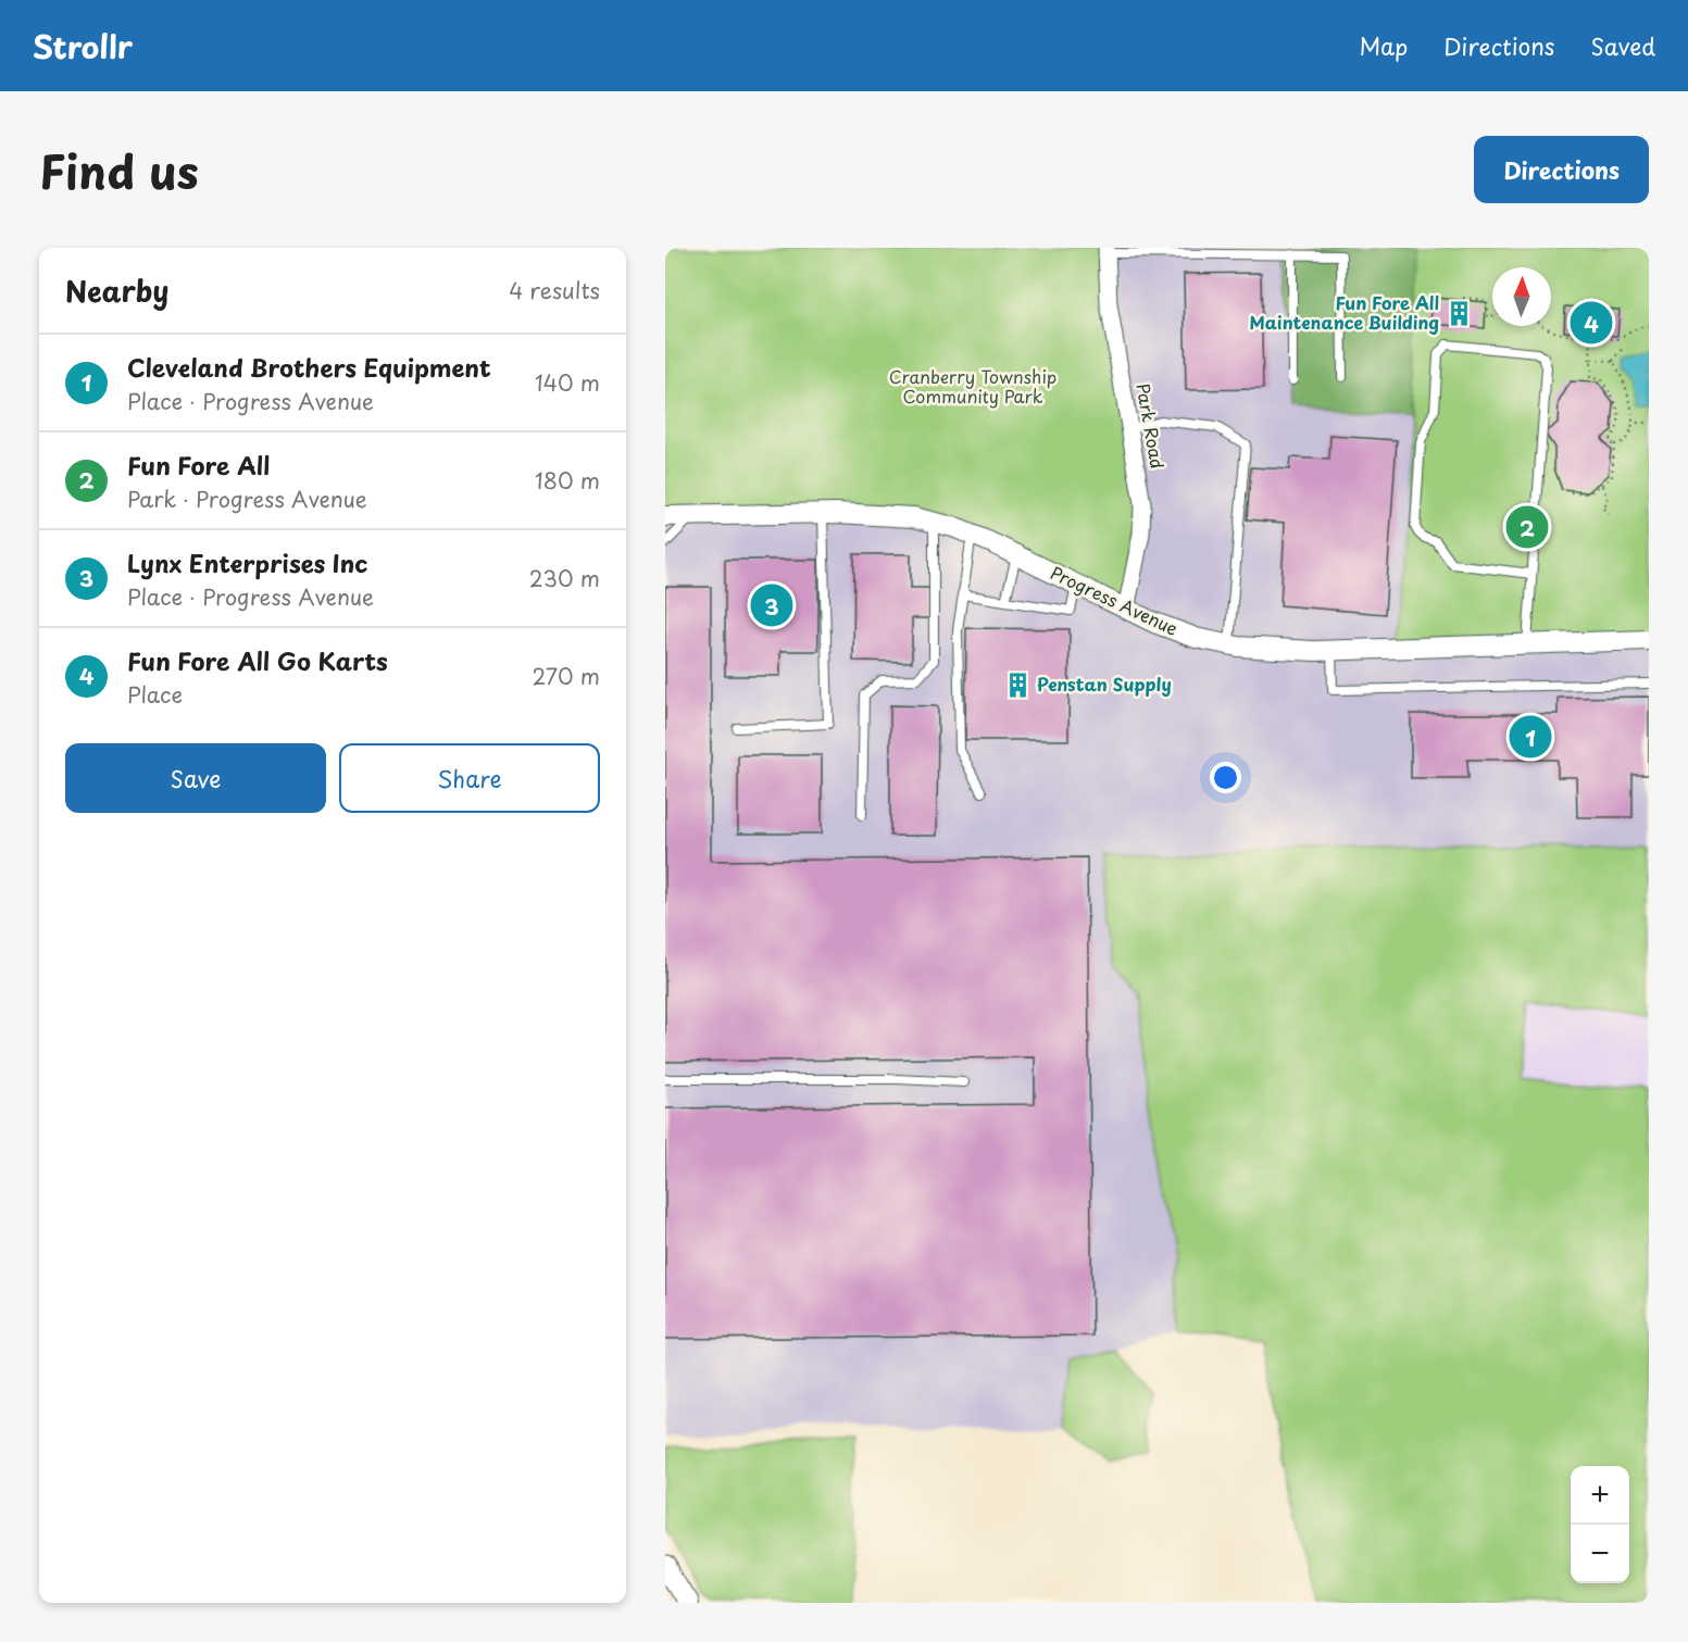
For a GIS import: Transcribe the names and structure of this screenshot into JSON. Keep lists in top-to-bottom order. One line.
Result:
{"streets":{"street":["Park Road","Progress Avenue"]},"crossings":[["Park Road","Progress Avenue"]],"parks":["Cranberry Township Community Park"],"places":{"building":["Fun Fore All Maintenance Building","Penstan Supply"]},"north":"top","page":{"header":"Strollr","nav":["Map","Directions","Saved"],"title":"Find us","buttons":["Directions",["Save","Share"]],"heading":["Nearby","4 results"],"pins":["4","2","3","1"],"list":[{"mark":"1","name":"Cleveland Brothers Equipment","note":"Place · Progress Avenue","value":"140 m"},{"mark":"2","name":"Fun Fore All","note":"Park · Progress Avenue","value":"180 m"},{"mark":"3","name":"Lynx Enterprises Inc","note":"Place · Progress Avenue","value":"230 m"},{"mark":"4","name":"Fun Fore All Go Karts","note":"Place","value":"270 m"}],"map_buttons":["+","−"]}}
